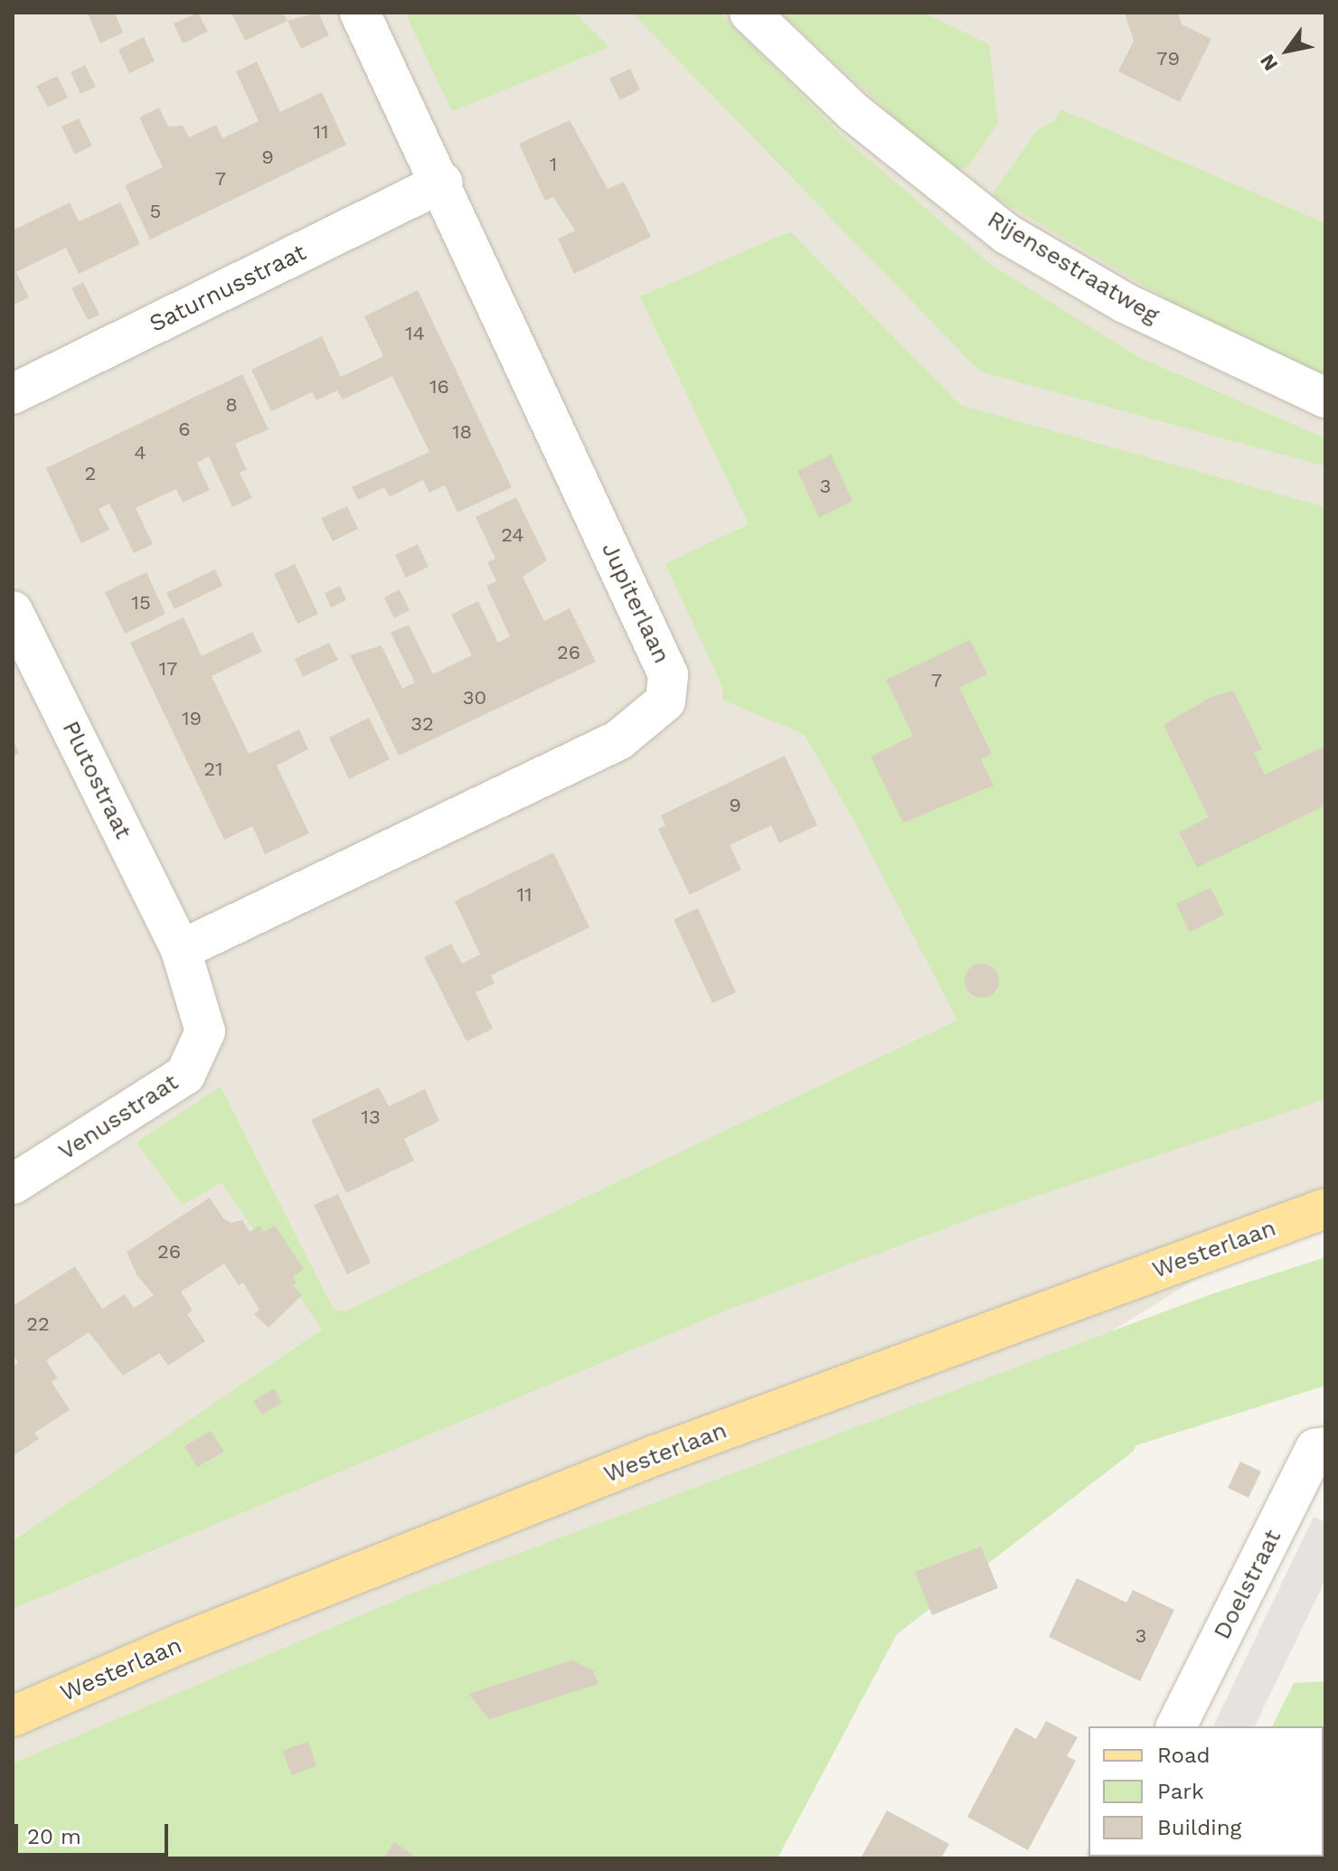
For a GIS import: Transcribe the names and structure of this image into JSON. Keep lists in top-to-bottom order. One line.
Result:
{"streets":{"main road":["Westerlaan"],"street":["Rijensestraatweg","Saturnusstraat","Jupiterlaan","Plutostraat","Venusstraat","Doelstraat"]},"crossings":[["Saturnusstraat","Jupiterlaan"],["Jupiterlaan","Plutostraat"],["Jupiterlaan","Venusstraat"],["Plutostraat","Venusstraat"]],"house_numbers":["79","11","9","1","7","5","14","16","8","6","18","4","2","3","24","15","26","17","7","30","19","32","21","9","11","13","26","22","3"],"legend":["Road","Park","Building"],"scale_bar":"20 m","north":"bottom left"}
